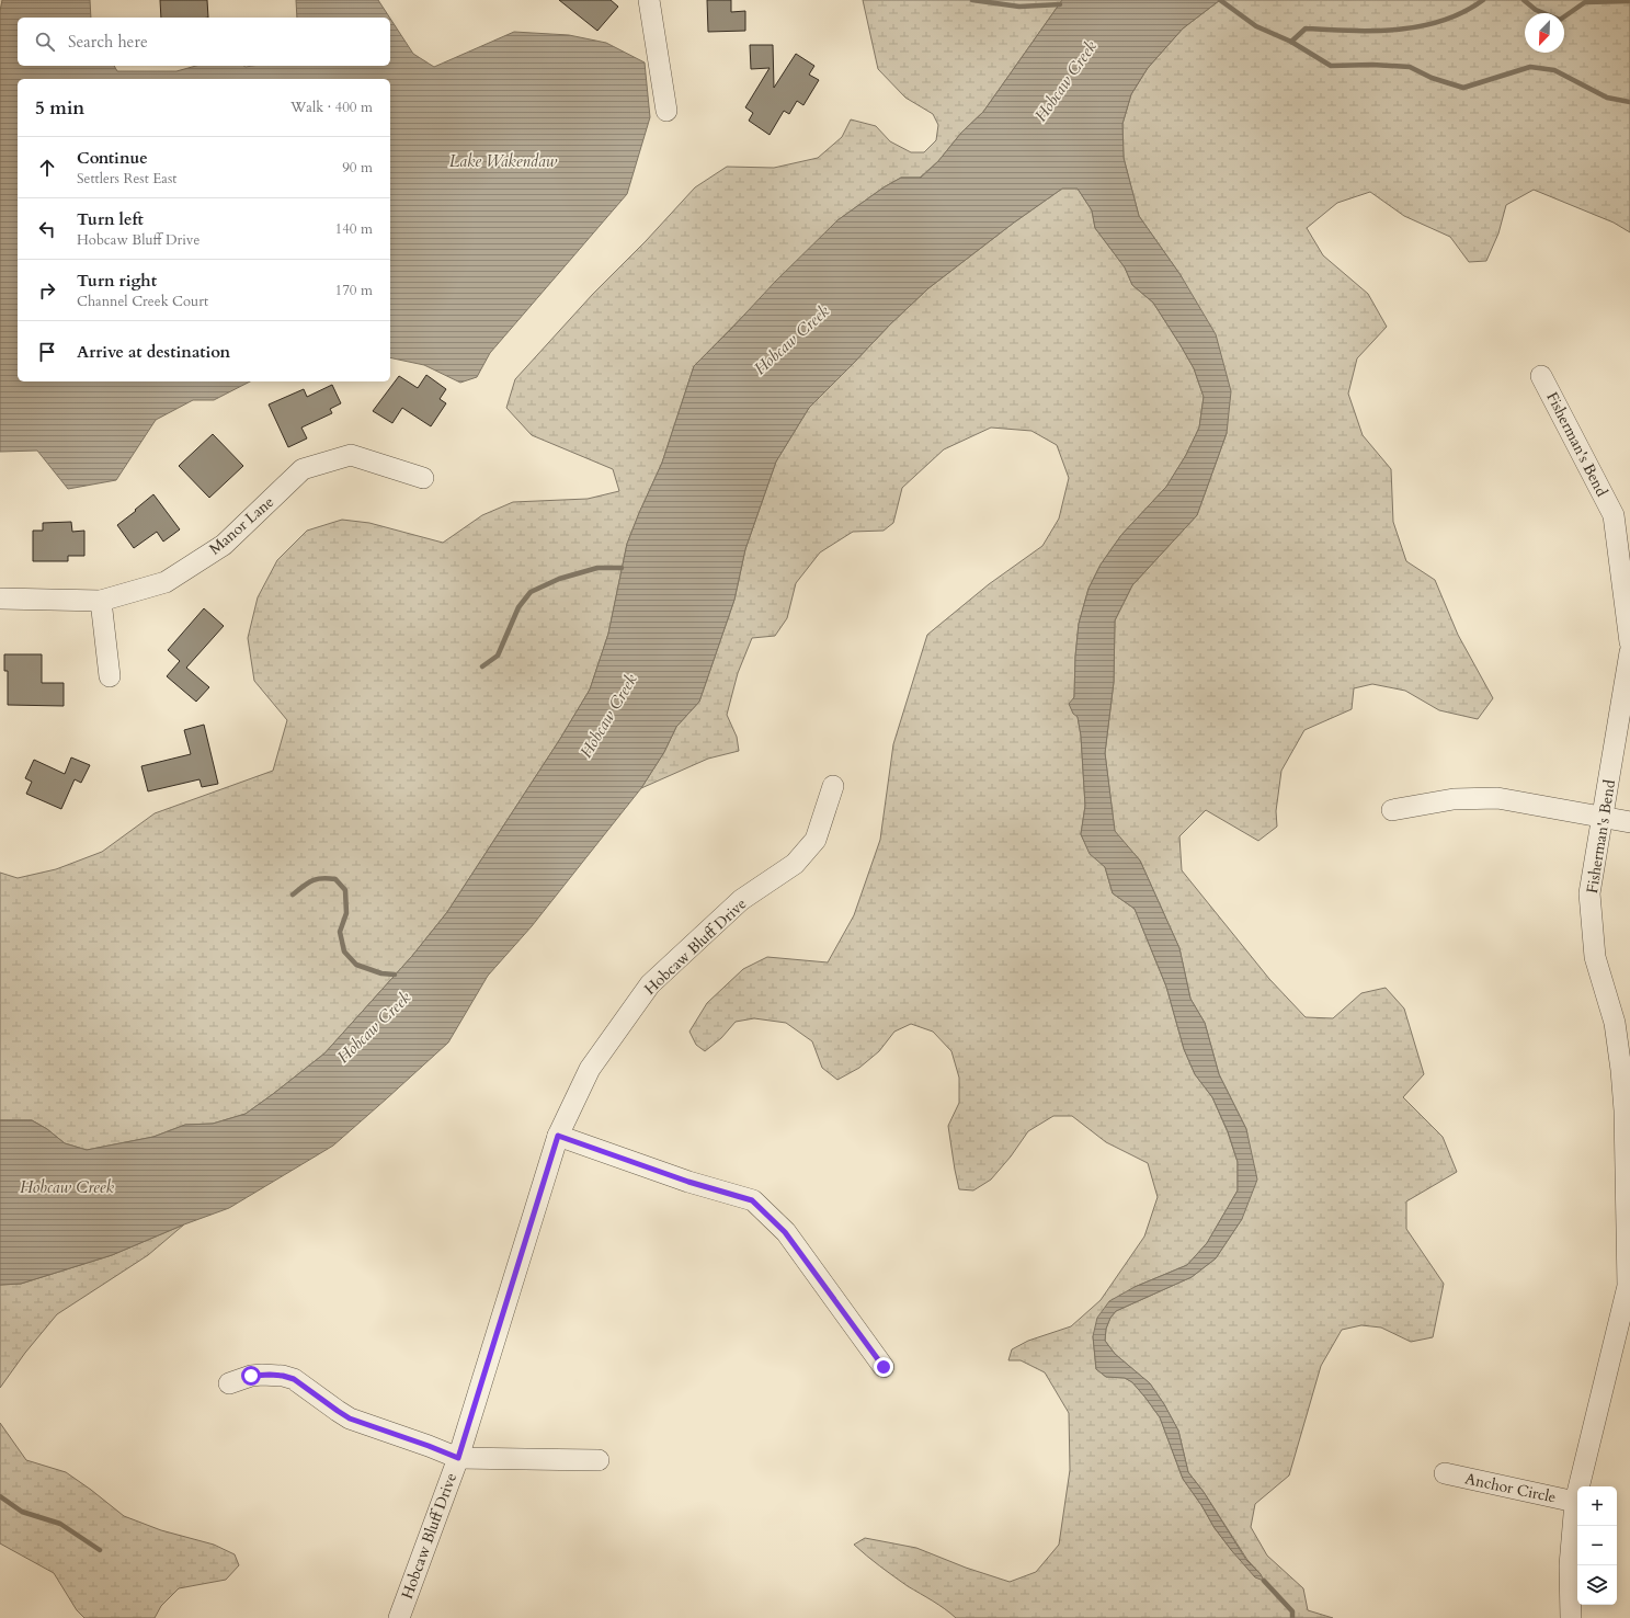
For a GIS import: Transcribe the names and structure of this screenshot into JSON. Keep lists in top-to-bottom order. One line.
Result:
{"streets":{"street":["Fisherman's Bend","Manor Lane","Hobcaw Bluff Drive","Anchor Circle"]},"crossings":[["Fisherman's Bend","Anchor Circle"]],"water":["Hobcaw Creek","Lake Wakendaw"],"north":"bottom left","page":{"search":"Search here","heading":["5 min","Walk · 400 m"],"list":[["Continue","Settlers Rest East","90 m"],["Turn left","Hobcaw Bluff Drive","140 m"],["Turn right","Channel Creek Court","170 m"],"Arrive at destination"],"map_buttons":["+","−"]}}
